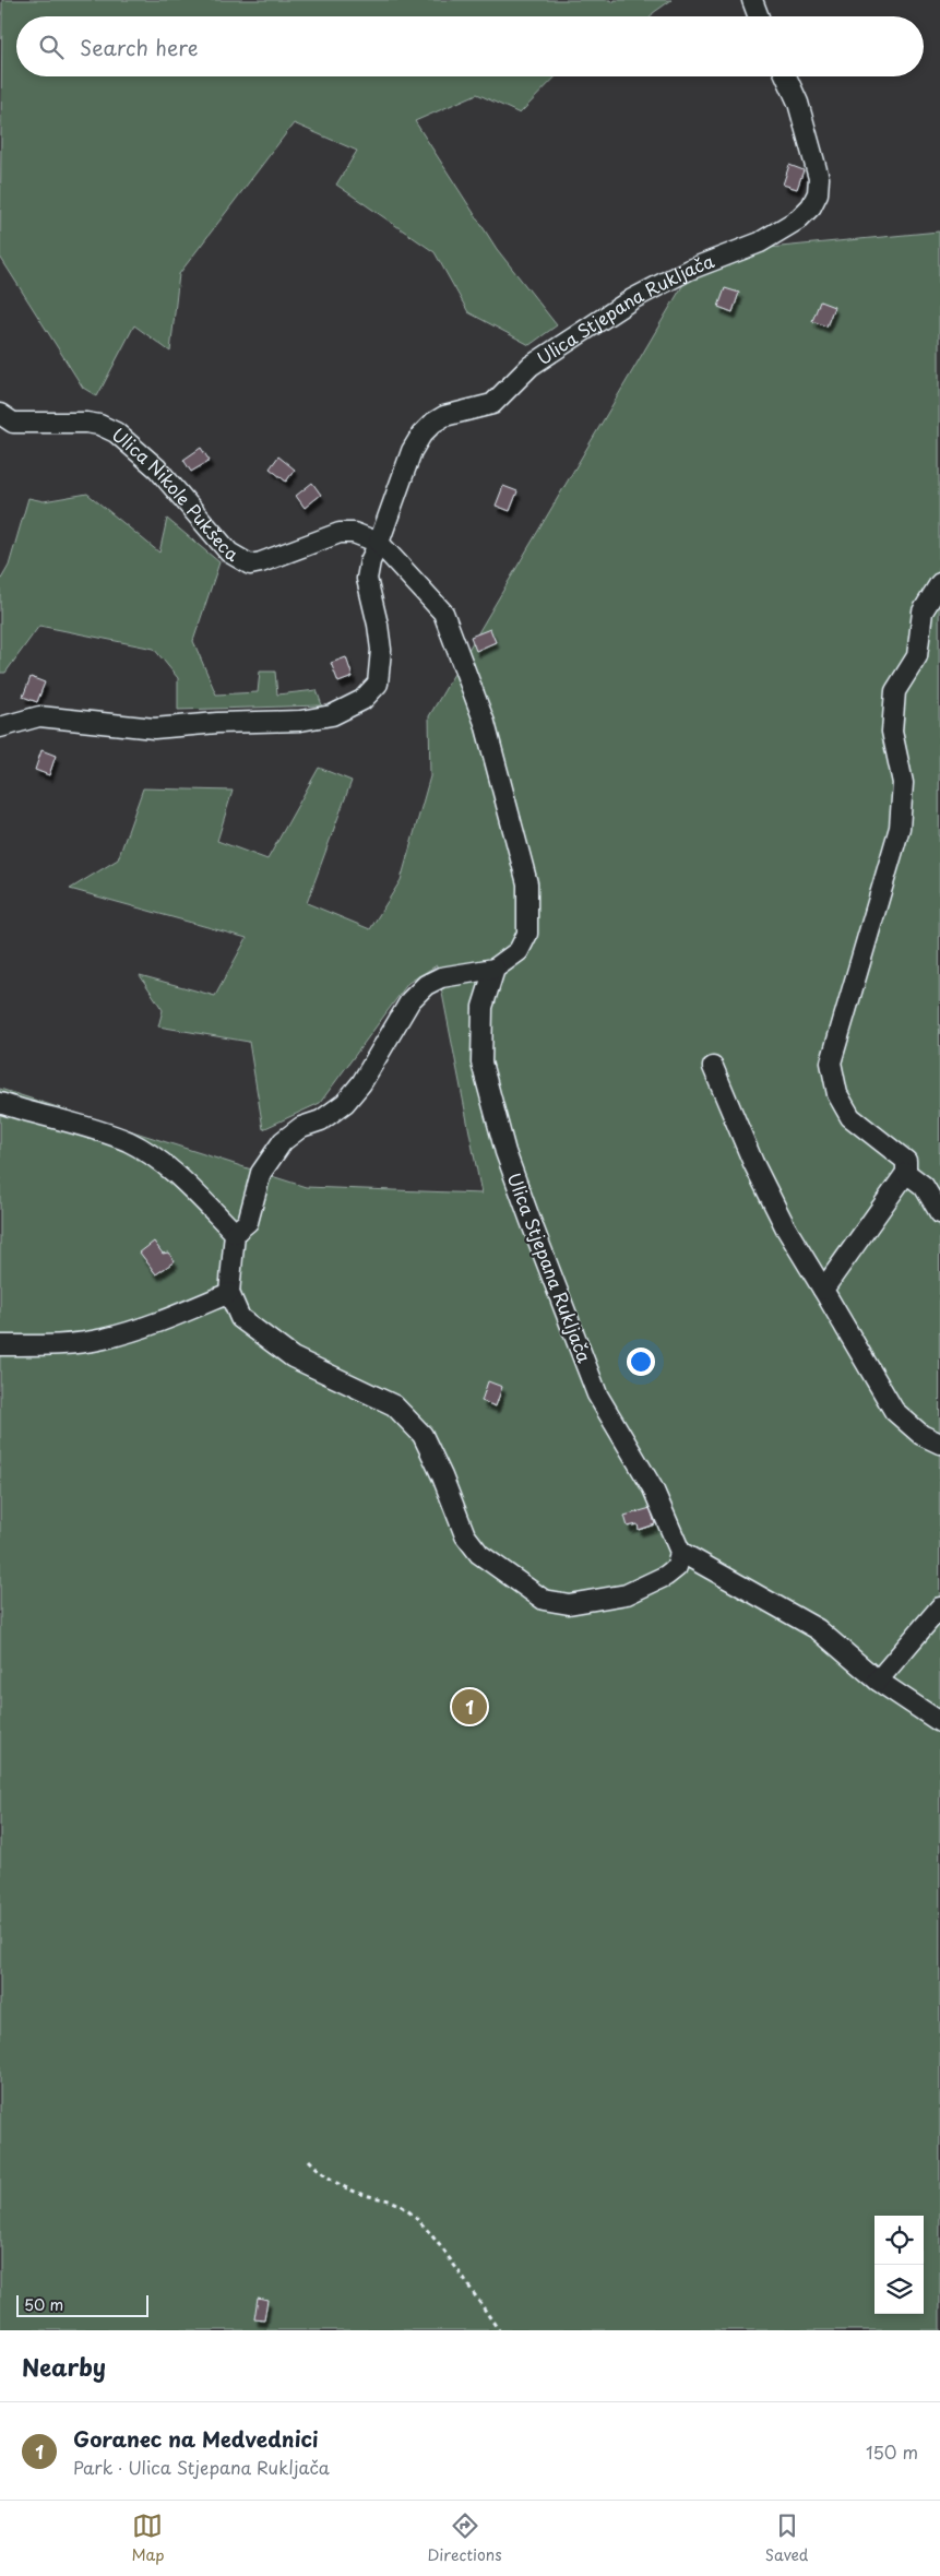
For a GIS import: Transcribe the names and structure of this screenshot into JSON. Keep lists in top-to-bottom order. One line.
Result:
{"streets":{"street":["Ulica Stjepana Rukljača","Ulica Nikole Pukšeca"]},"crossings":[["Ulica Stjepana Rukljača","Ulica Nikole Pukšeca"]],"scale_bar":"50 m","page":{"search":"Search here","pins":"1","scale":"50 m","heading":"Nearby","list":[{"mark":"1","name":"Goranec na Medvednici","note":"Park · Ulica Stjepana Rukljača","value":"150 m"}],"nav":["Map","Directions","Saved"]}}
